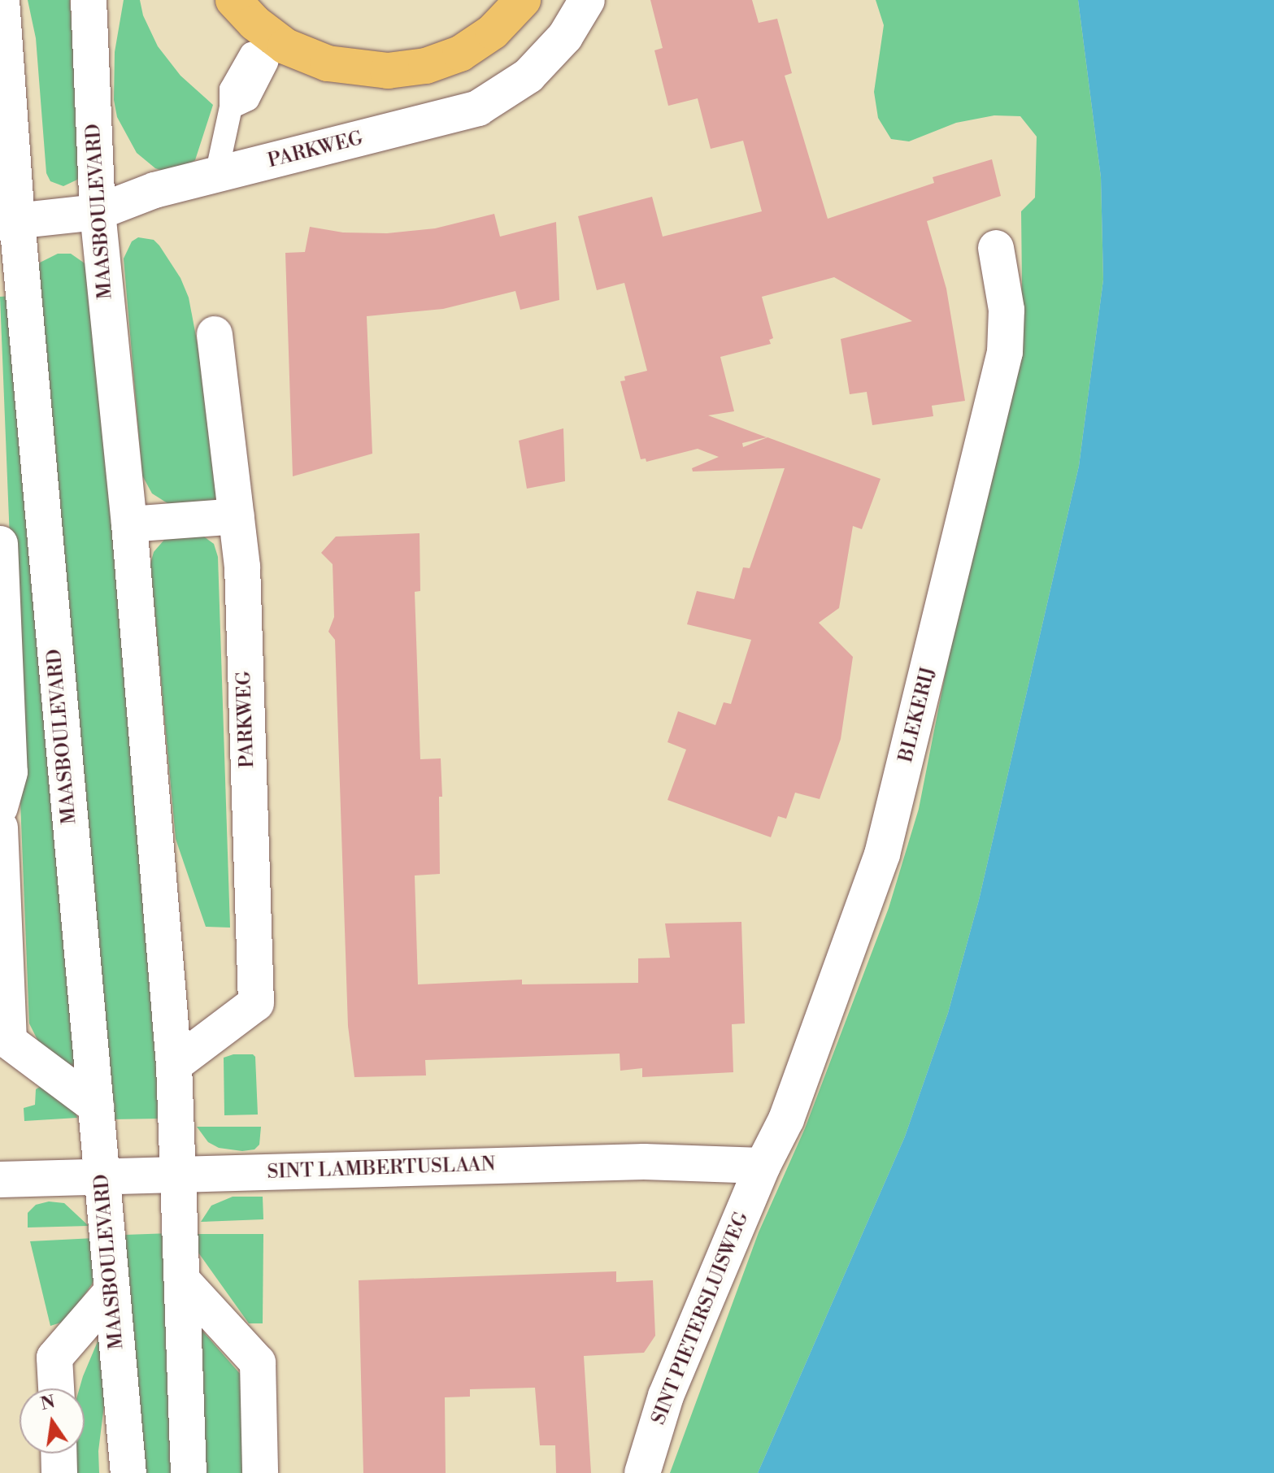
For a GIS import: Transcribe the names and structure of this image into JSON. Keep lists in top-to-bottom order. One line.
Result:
{"streets":{"street":["PARKWEG","MAASBOULEVARD","BLEKERIJ","SINT LAMBERTUSLAAN","SINT PIETERSLUISWEG"]},"crossings":[["PARKWEG","MAASBOULEVARD"],["MAASBOULEVARD","SINT LAMBERTUSLAAN"],["BLEKERIJ","SINT LAMBERTUSLAAN"],["BLEKERIJ","SINT PIETERSLUISWEG"],["SINT LAMBERTUSLAAN","SINT PIETERSLUISWEG"]],"north":"top"}
